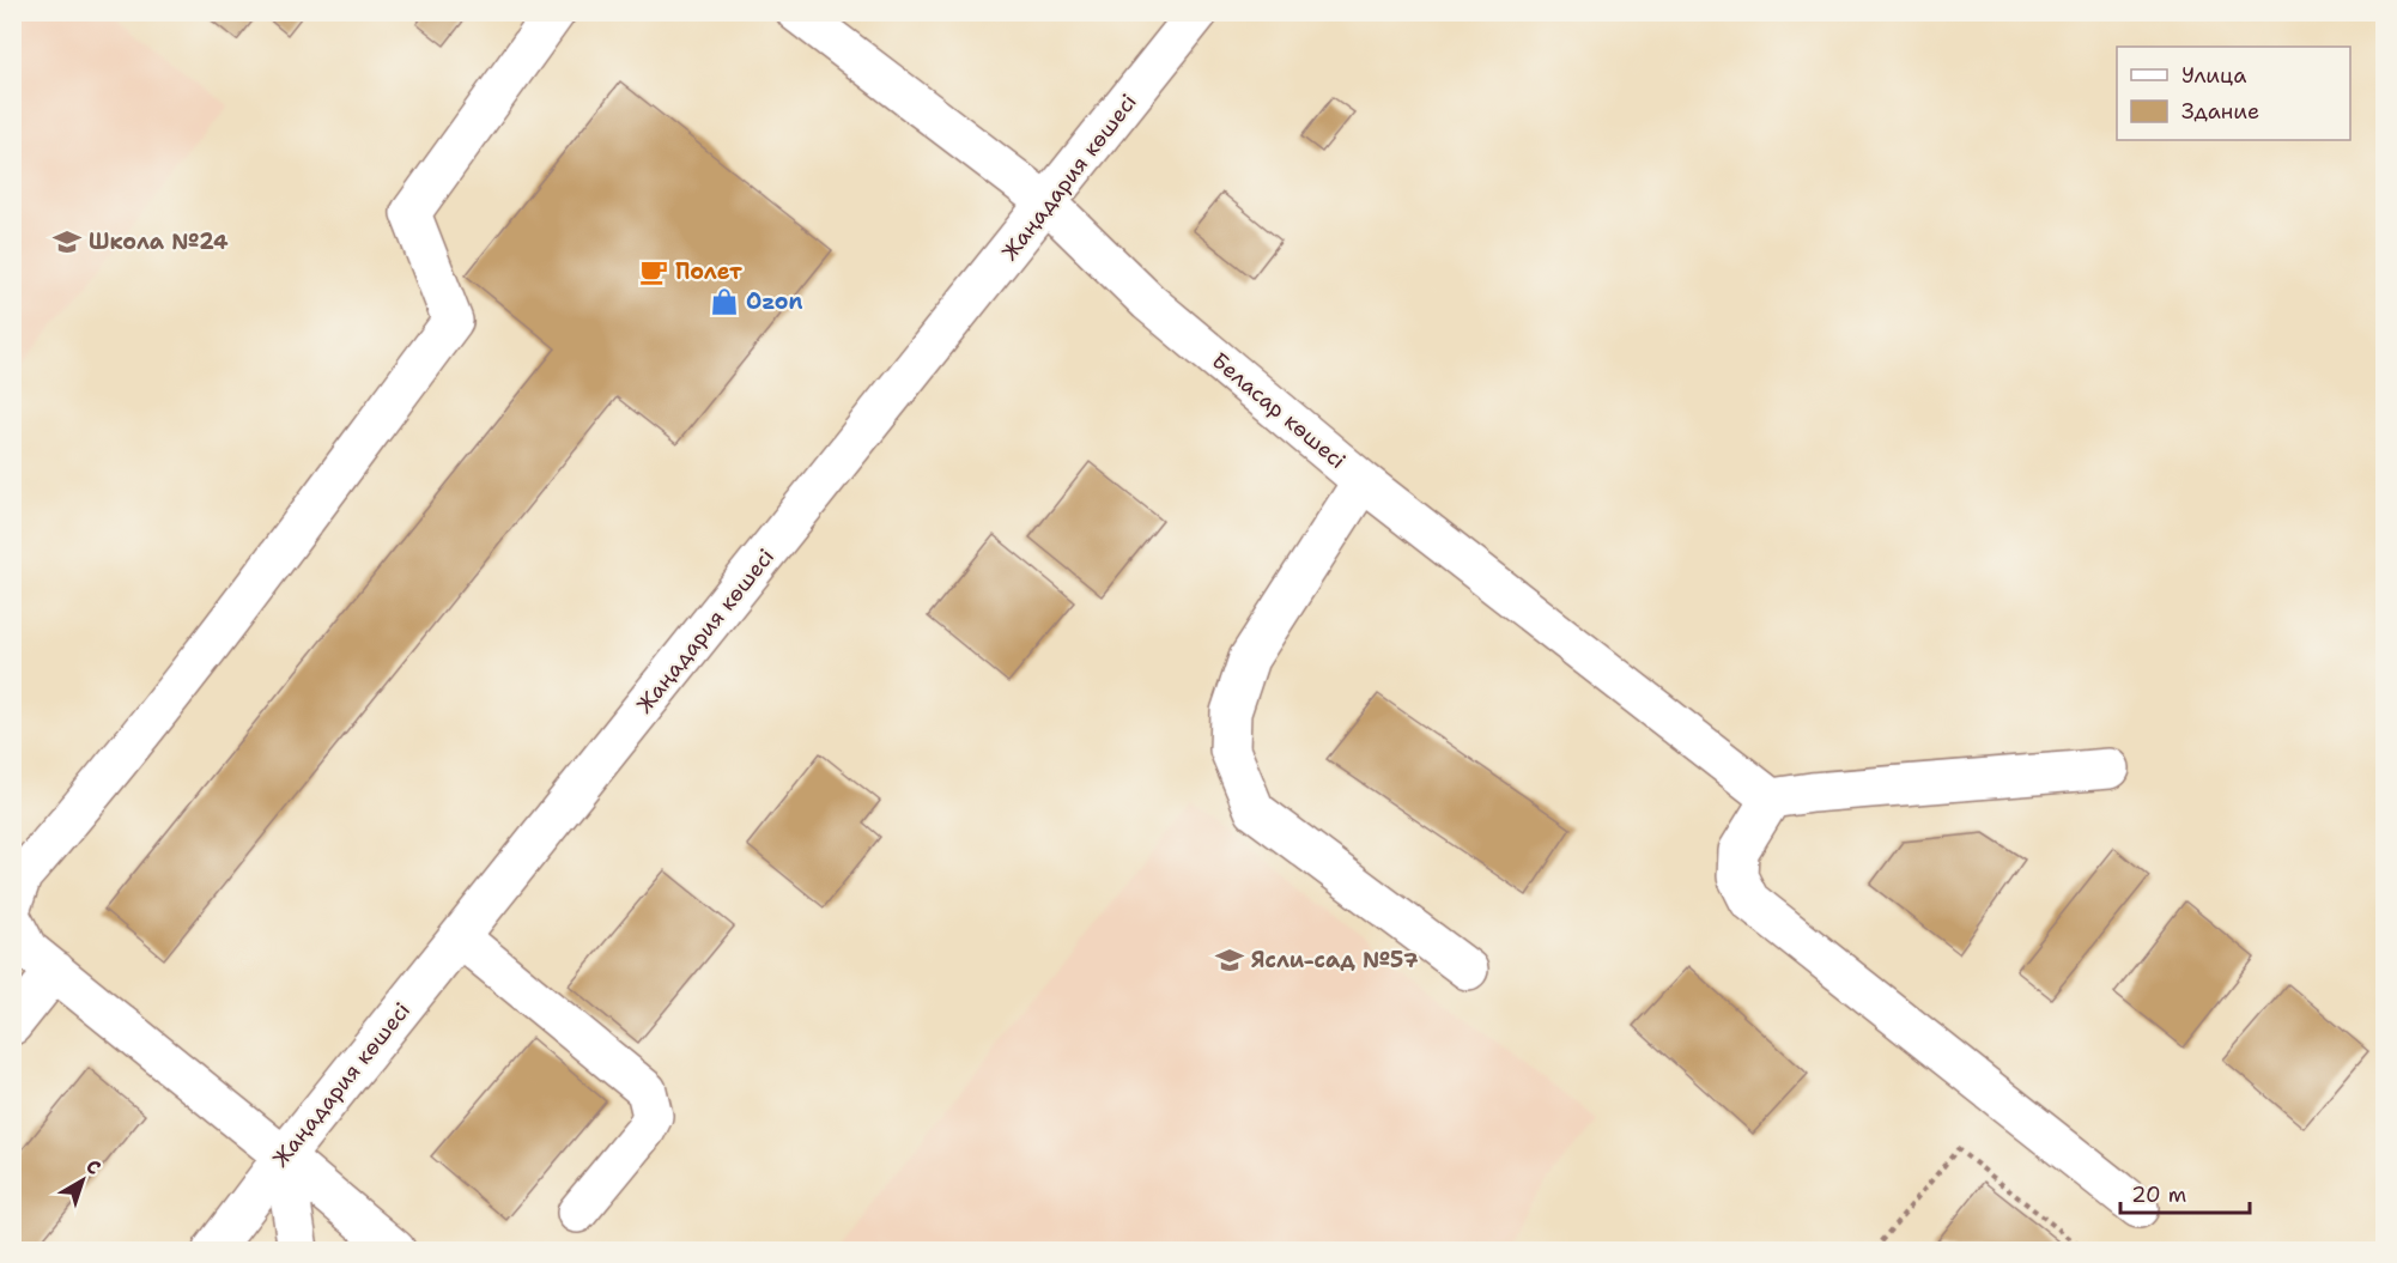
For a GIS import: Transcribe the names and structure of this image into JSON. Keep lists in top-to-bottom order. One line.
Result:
{"streets":{"street":["Жаңадария көшесі","Беласар көшесі"]},"crossings":[["Жаңадария көшесі","Беласар көшесі"]],"places":{"school or university":["Школа №24","Ясли-сад №57"],"cafe":["Полет"],"shop":["Ozon"]},"legend":["Улица","Здание"],"scale_bar":"20 m","north":"top right"}
